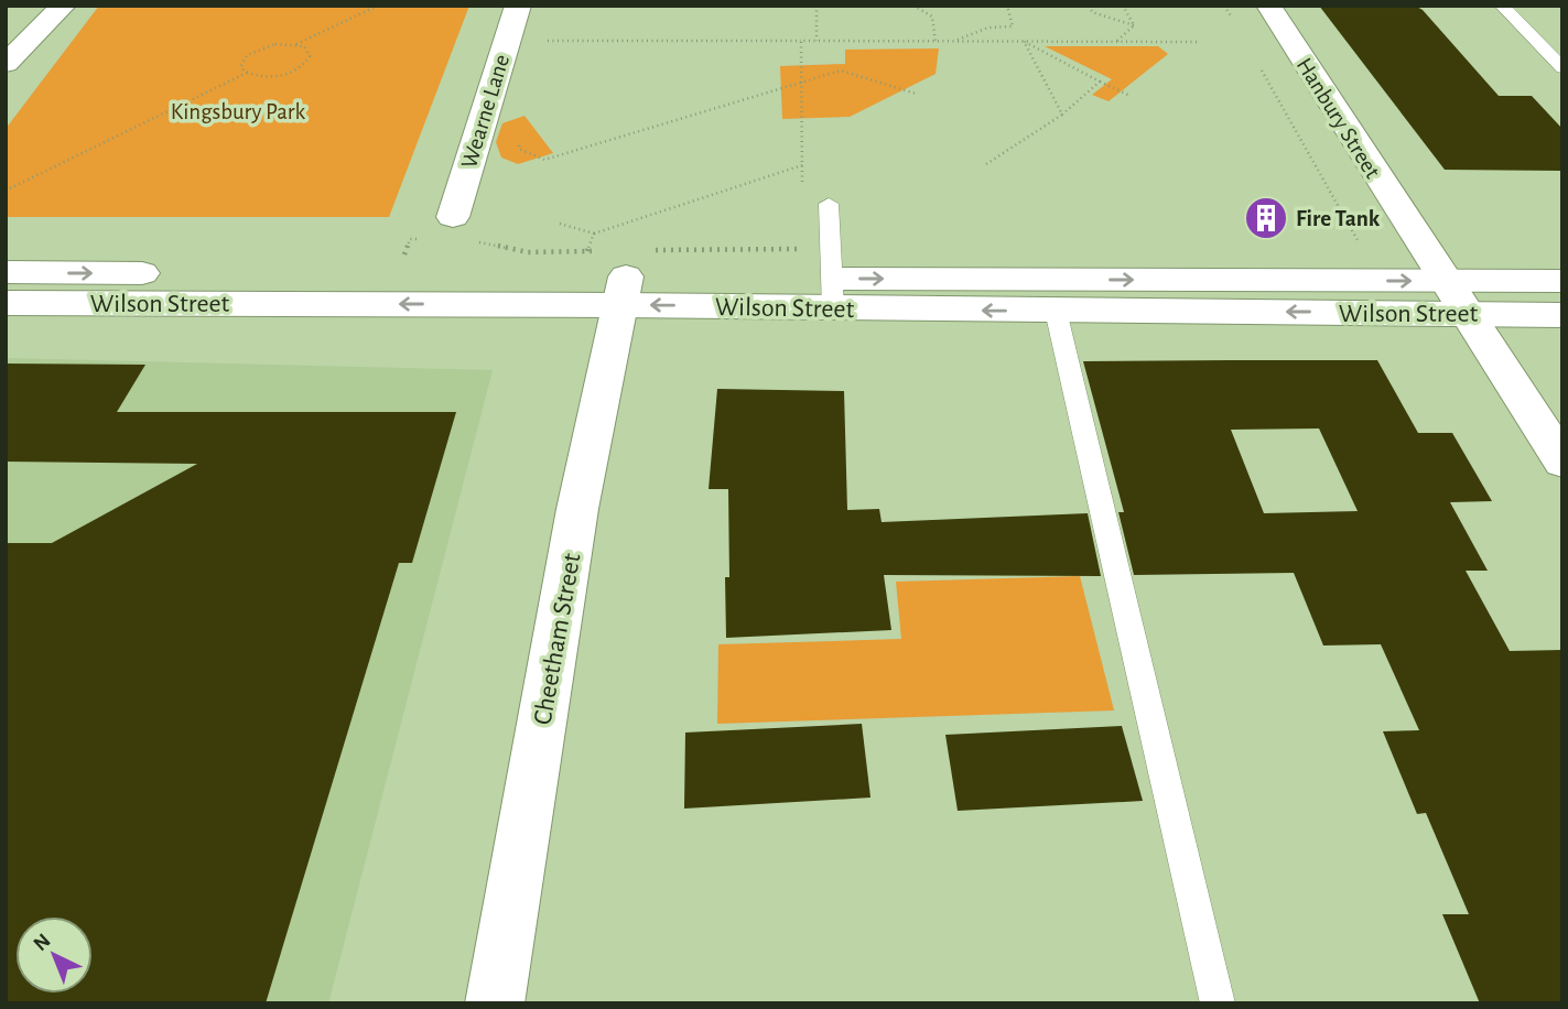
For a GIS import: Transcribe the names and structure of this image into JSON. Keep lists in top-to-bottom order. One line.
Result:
{"streets":{"street":["Wearne Lane","Hanbury Street","Wilson Street","Cheetham Street"]},"crossings":[["Hanbury Street","Wilson Street"],["Wilson Street","Cheetham Street"]],"parks":["Kingsbury Park"],"places":{"building":["Fire Tank"]},"north":"top left"}
